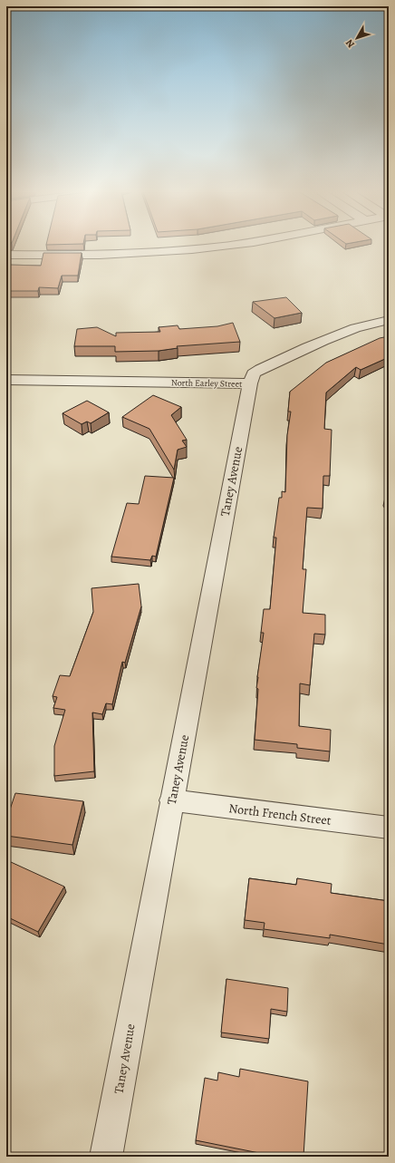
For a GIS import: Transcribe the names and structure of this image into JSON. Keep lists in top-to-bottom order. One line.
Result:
{"streets":{"street":["North Earley Street","Taney Avenue","North French Street"]},"crossings":[["North Earley Street","Taney Avenue"],["Taney Avenue","North French Street"]],"north":"bottom left"}
